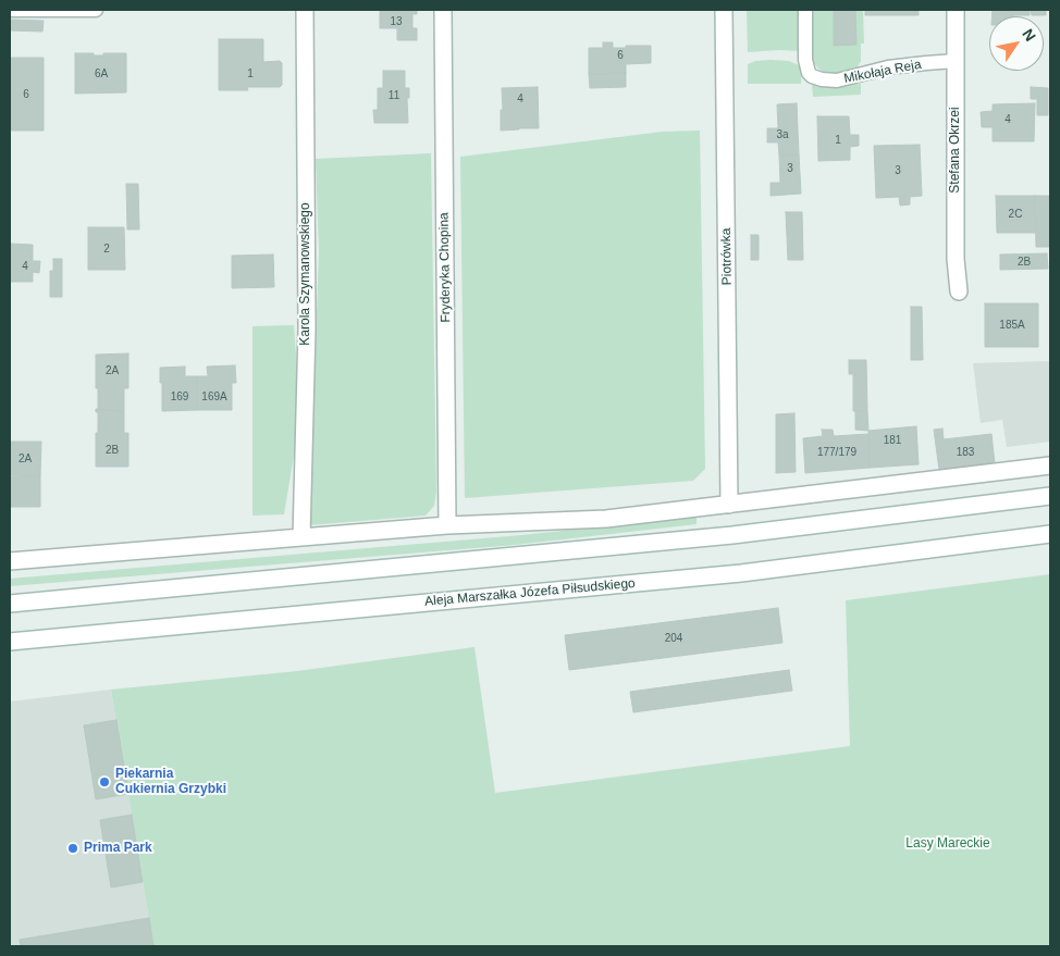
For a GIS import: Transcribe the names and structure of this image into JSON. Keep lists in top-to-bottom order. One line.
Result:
{"streets":{"street":["Stefana Okrzei","Piotrówka","Fryderyka Chopina","Karola Szymanowskiego","Aleja Marszałka Józefa Piłsudskiego"],"lane":["Mikołaja Reja"]},"crossings":[["Mikołaja Reja","Stefana Okrzei"]],"parks":["Lasy Mareckie"],"places":["Piekarnia Cukiernia Grzybki","Prima Park"],"house_numbers":["13","6","6A","1","6","11","4","4","3a","1","3","3","2C","2","2B","4","185A","2A","169","169A","181","2B","177/179","183","2A","204"],"north":"top right"}
